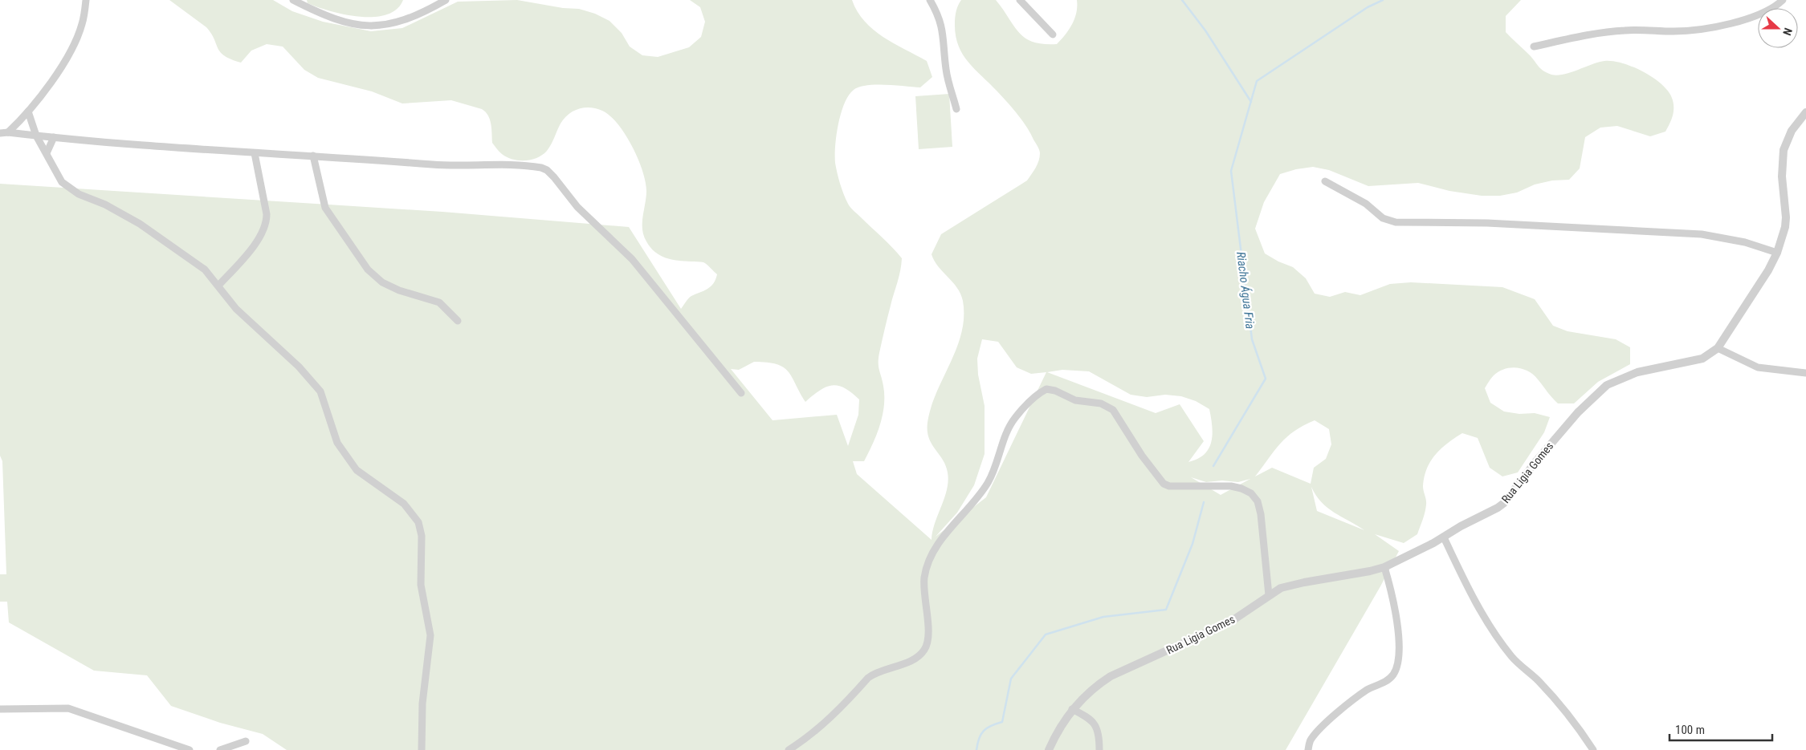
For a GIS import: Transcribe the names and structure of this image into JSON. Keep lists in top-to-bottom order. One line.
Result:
{"streets":{"street":["Rua Ligia Gomes"]},"water":["Riacho Água Fria"],"scale_bar":"100 m","north":"right"}
